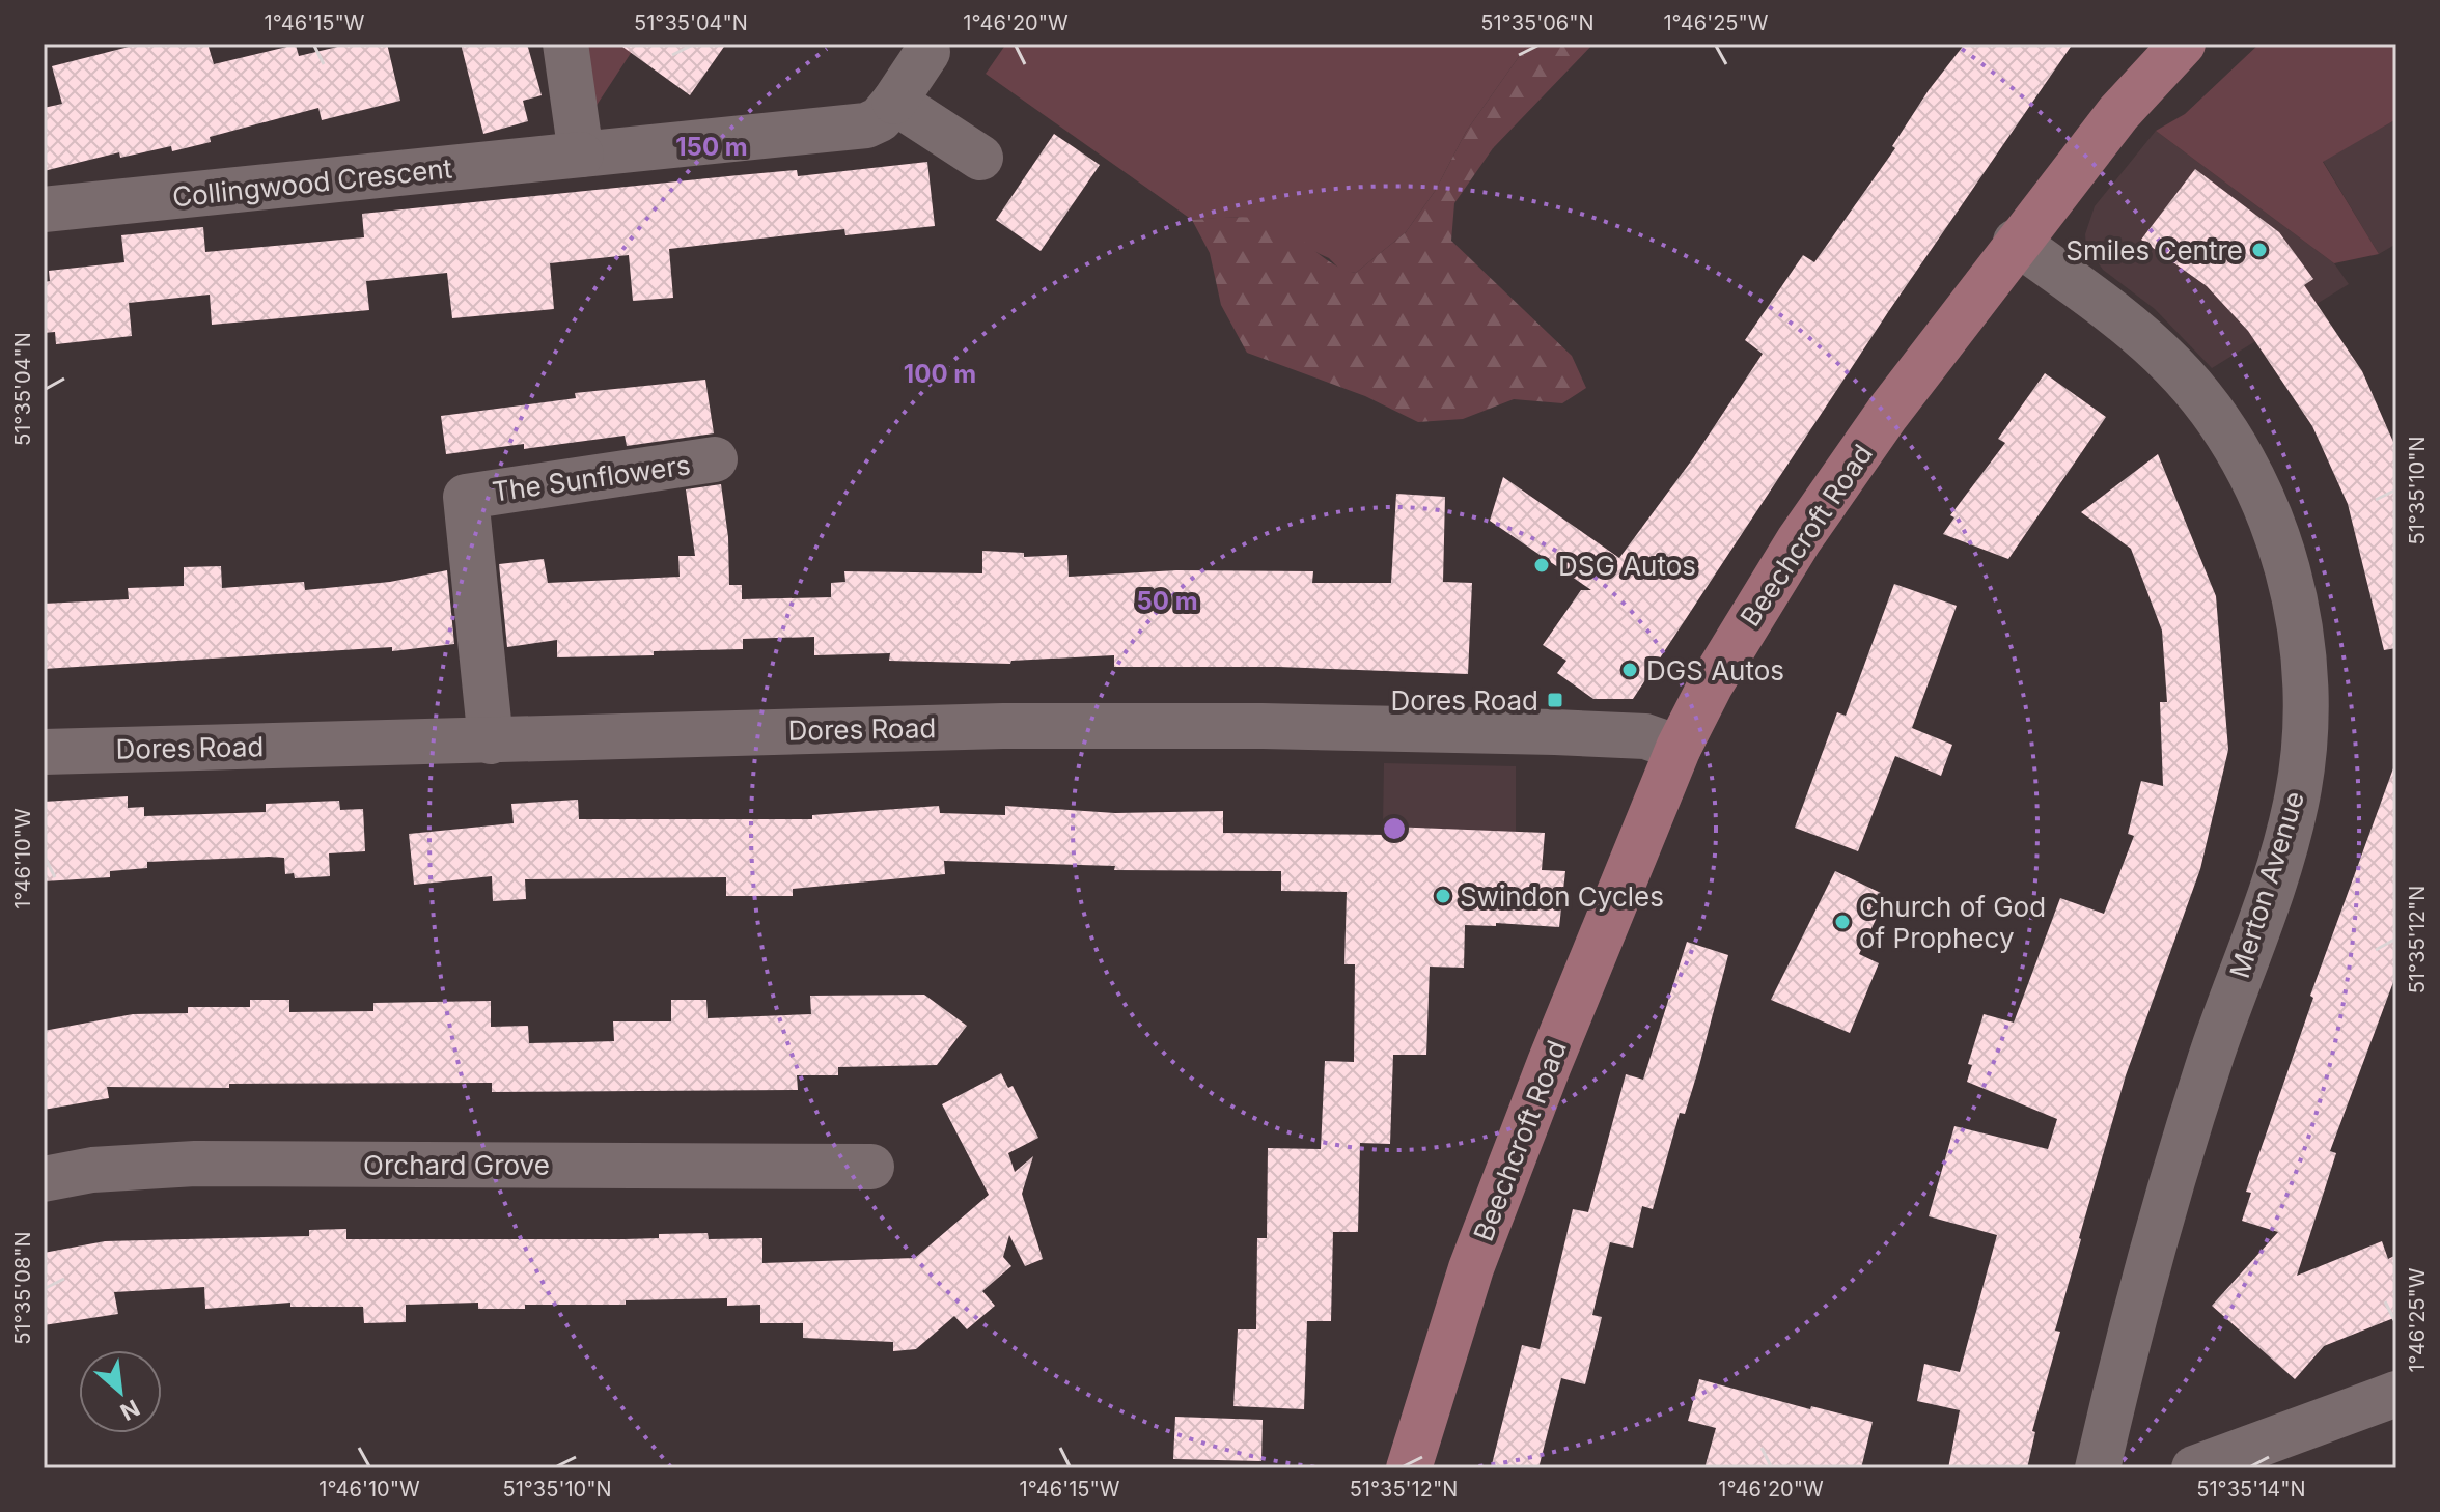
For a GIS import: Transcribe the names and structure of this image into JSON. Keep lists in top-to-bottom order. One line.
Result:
{"streets":{"main road":["Beechcroft Road"],"street":["Collingwood Crescent","The Sunflowers","Dores Road","Merton Avenue","Orchard Grove"]},"crossings":[["The Sunflowers","Dores Road"],["Beechcroft Road","Dores Road"],["Beechcroft Road","Merton Avenue"]],"places":{"other":["Smiles Centre","DSG Autos","DGS Autos","Swindon Cycles","Church of God of Prophecy"],"transit":["Dores Road"]},"north":"bottom right","coordinates":["1°46'15\"W","51°35'04\"N","1°46'20\"W","51°35'06\"N","1°46'25\"W","51°35'10\"N","1°46'10\"W","51°35'12\"N","51°35'08\"N","51°35'14\"N"],"rings":["150 m","100 m","50 m"]}
